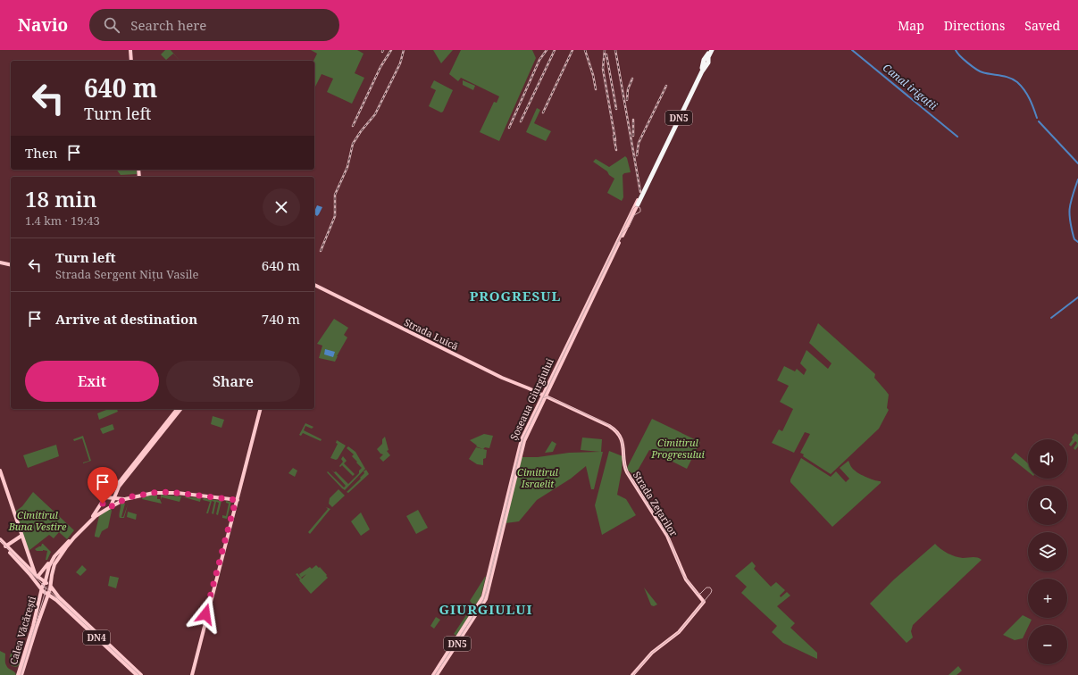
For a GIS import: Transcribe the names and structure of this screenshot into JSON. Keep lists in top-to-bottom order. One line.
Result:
{"streets":{"highway":["DN5","Șoseaua Giurgiului"],"main road":["Strada Luică","Strada Zețarilor","Calea Văcărești","DN4"]},"crossings":[["Strada Luică","Șoseaua Giurgiului"],["Strada Luică","Strada Zețarilor"],["Calea Văcărești","DN4"]],"districts":["PROGRESUL","GIURGIULUI"],"water":["Canal irigații"],"parks":["Cimitirul Progresului","Cimitirul Israelit","Cimitirul Buna Vestire"],"page":{"header":"Navio","search":"Search here","nav":["Map","Directions","Saved"],"turn":["640 m","Turn left"],"then":"Then","heading":["18 min","1.4 km · 19:43"],"list":[{"name":"Turn left","note":"Strada Sergent Nițu Vasile","value":"640 m"},{"name":"Arrive at destination","value":"740 m"}],"buttons":["Exit","Share"],"map_buttons":["+","−"]}}
